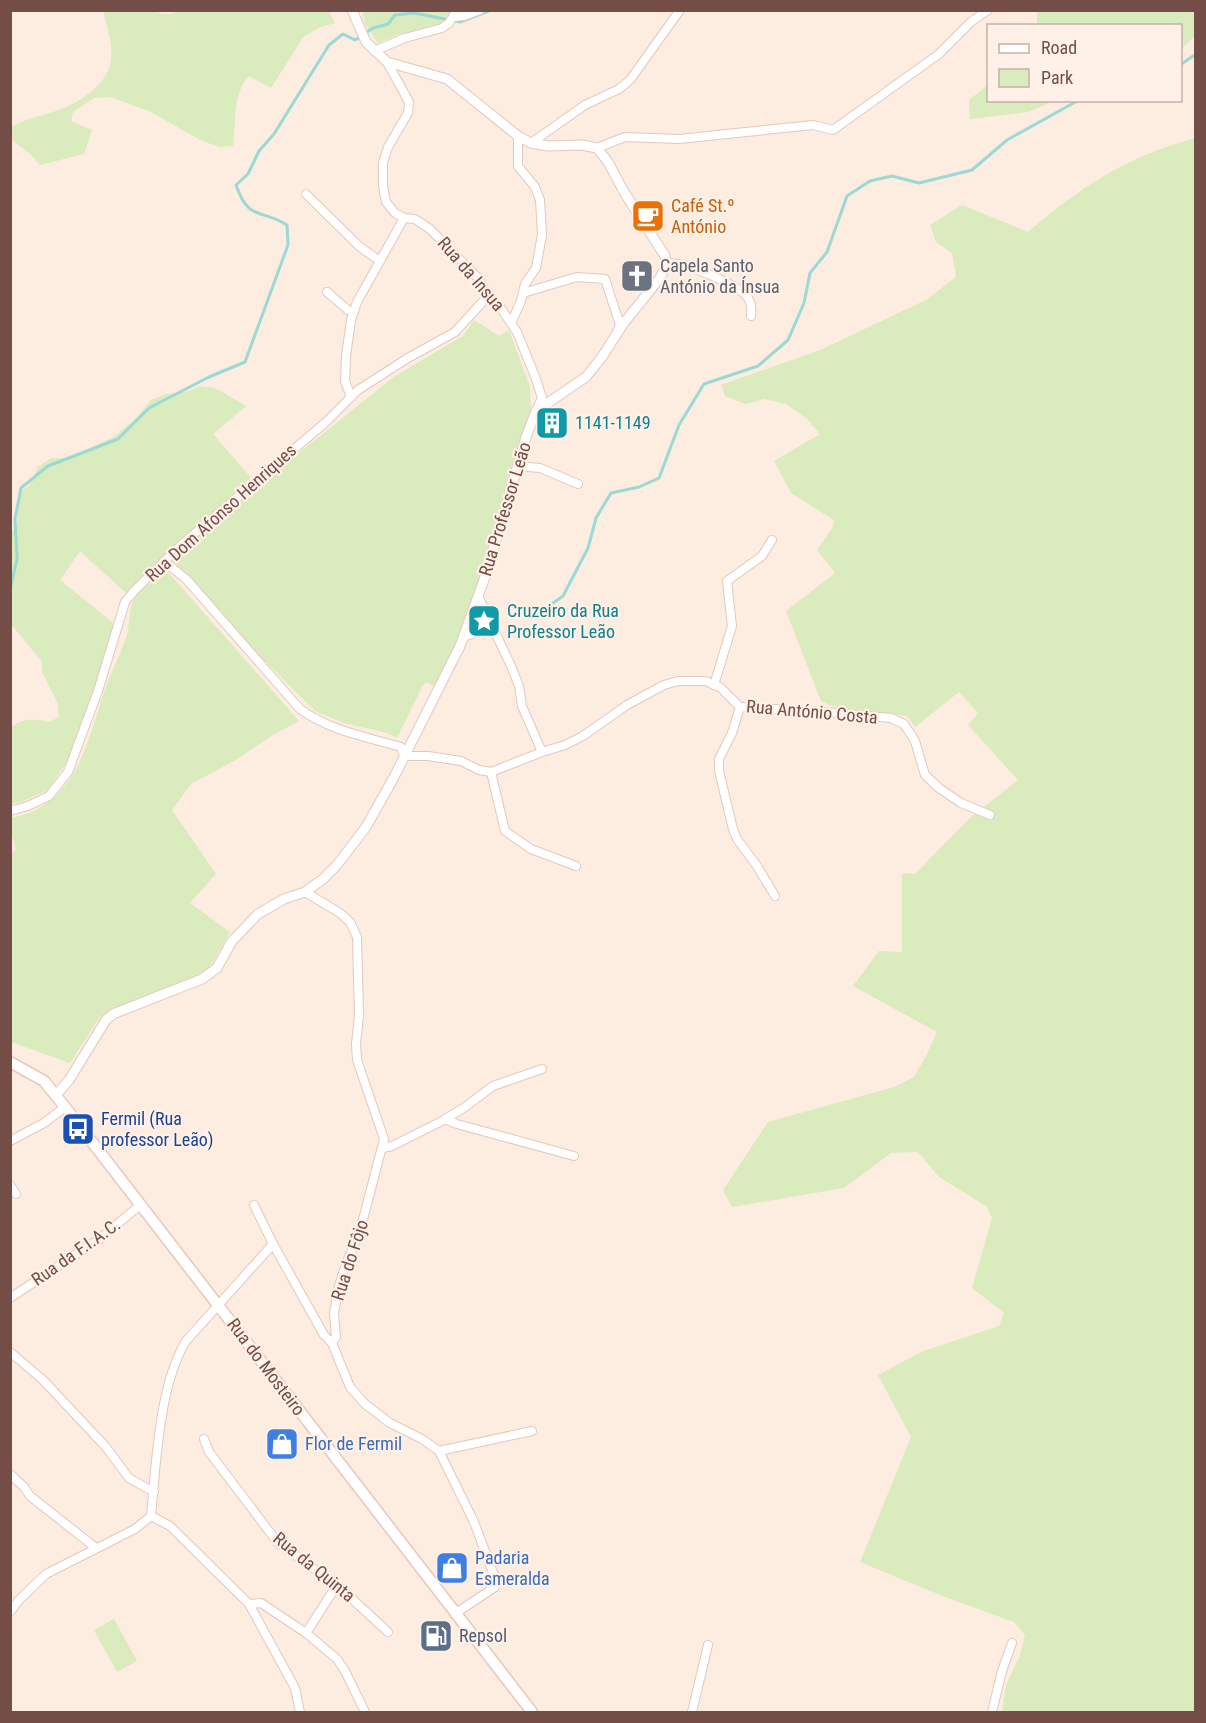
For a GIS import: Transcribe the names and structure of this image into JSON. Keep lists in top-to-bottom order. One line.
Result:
{"streets":{"main road":["Rua do Mosteiro"],"street":["Rua da Insua","Rua Professor Leão","Rua Dom Afonso Henriques","Rua António Costa","Rua da F.I.A.C.","Rua do Fôjo","Rua da Quinta"]},"crossings":[["Rua da Insua","Rua Professor Leão"],["Rua da Insua","Rua Dom Afonso Henriques"],["Rua Professor Leão","Rua do Fôjo"],["Rua Professor Leão","Rua do Mosteiro"],["Rua da F.I.A.C.","Rua do Mosteiro"]],"places":{"cafe":["Café St.º António"],"church":["Capela Santo António da Ínsua"],"building":["1141-1149"],"place":["Cruzeiro da Rua Professor Leão"],"bus stop":["Fermil (Rua professor Leão)"],"shop":["Flor de Fermil","Padaria Esmeralda"],"fuel station":["Repsol"]},"legend":["Road","Park"]}
